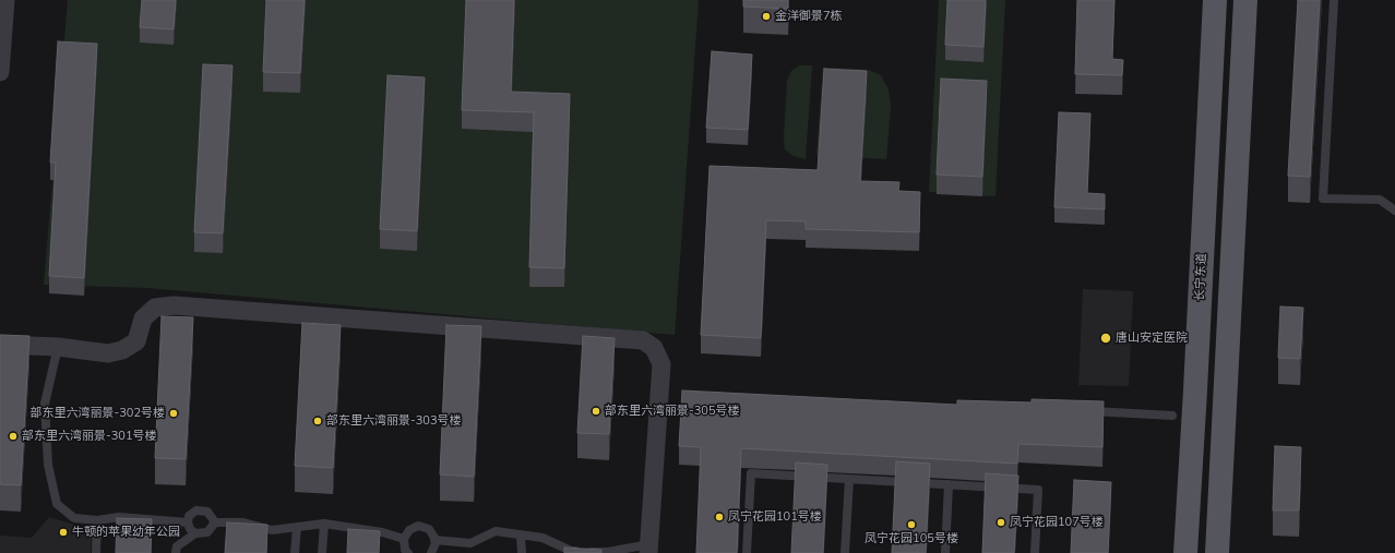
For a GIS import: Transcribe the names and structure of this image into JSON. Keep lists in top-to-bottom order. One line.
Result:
{"streets":{"main road":["长宁东道"]},"places":["金洋御景7栋","唐山安定医院","部东里六湾丽景-305号楼","部东里六湾丽景-302号楼","部东里六湾丽景-303号楼","部东里六湾丽景-301号楼","凤宁花园101号楼","凤宁花园107号楼","凤宁花园105号楼","牛顿的苹果幼年公园"]}
